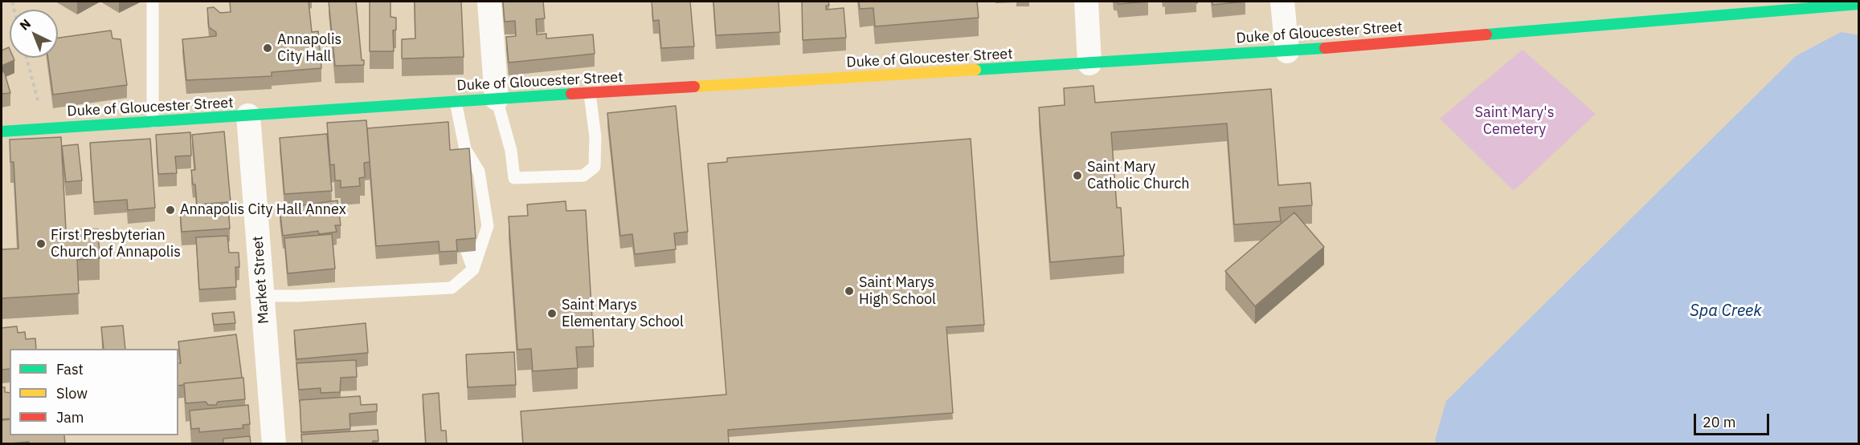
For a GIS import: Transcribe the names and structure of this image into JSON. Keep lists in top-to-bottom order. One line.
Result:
{"streets":{"main road":["Duke of Gloucester Street"],"street":["Market Street"]},"crossings":[["Duke of Gloucester Street","Market Street"]],"water":["Spa Creek"],"parks":["Saint Mary's Cemetery"],"places":["Annapolis City Hall","Saint Mary Catholic Church","Annapolis City Hall Annex","First Presbyterian Church of Annapolis","Saint Marys High School","Saint Marys Elementary School"],"legend":["Fast","Slow","Jam"],"scale_bar":"20 m","north":"top left"}
